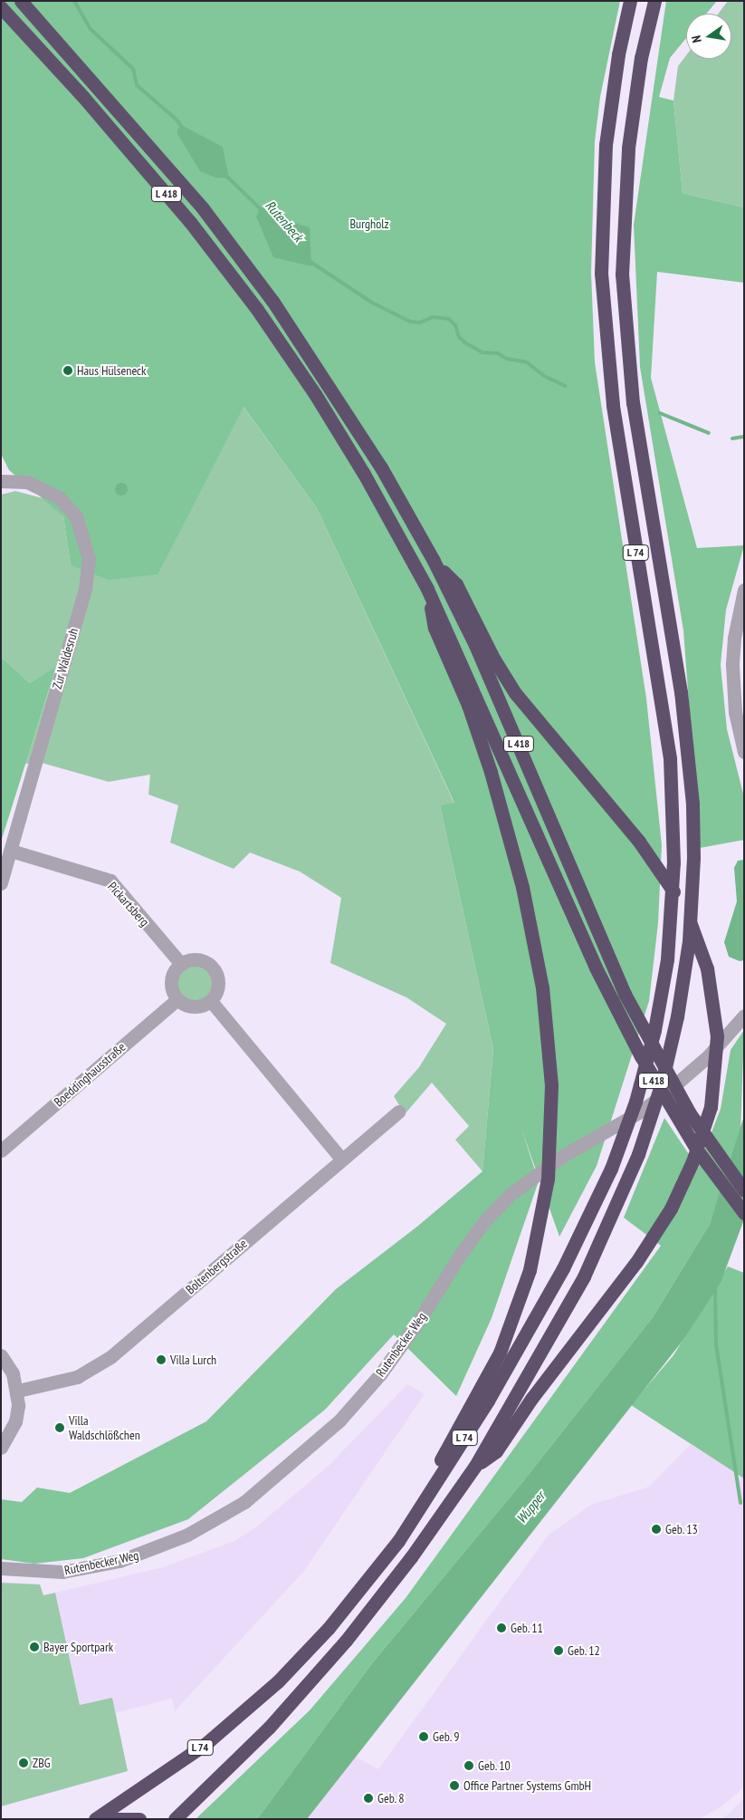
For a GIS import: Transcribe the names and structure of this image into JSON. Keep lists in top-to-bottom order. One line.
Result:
{"streets":{"highway":["L 418","L 74"],"street":["Zur Waldesruh","Pickartsberg","Boeddinghausstraße","Boltenbergstraße","Rutenbecker Weg"]},"crossings":[["L 418","L 74"],["Zur Waldesruh","Pickartsberg"],["Pickartsberg","Boeddinghausstraße"]],"water":["Rutenbeck","Wupper"],"parks":["Burgholz"],"places":["Haus Hülseneck","Villa Lurch","Villa Waldschlößchen","Geb. 13","Geb. 11","Bayer Sportpark","Geb. 12","Geb. 9","ZBG","Geb. 10","Office Partner Systems GmbH","Geb. 8"],"north":"left"}
